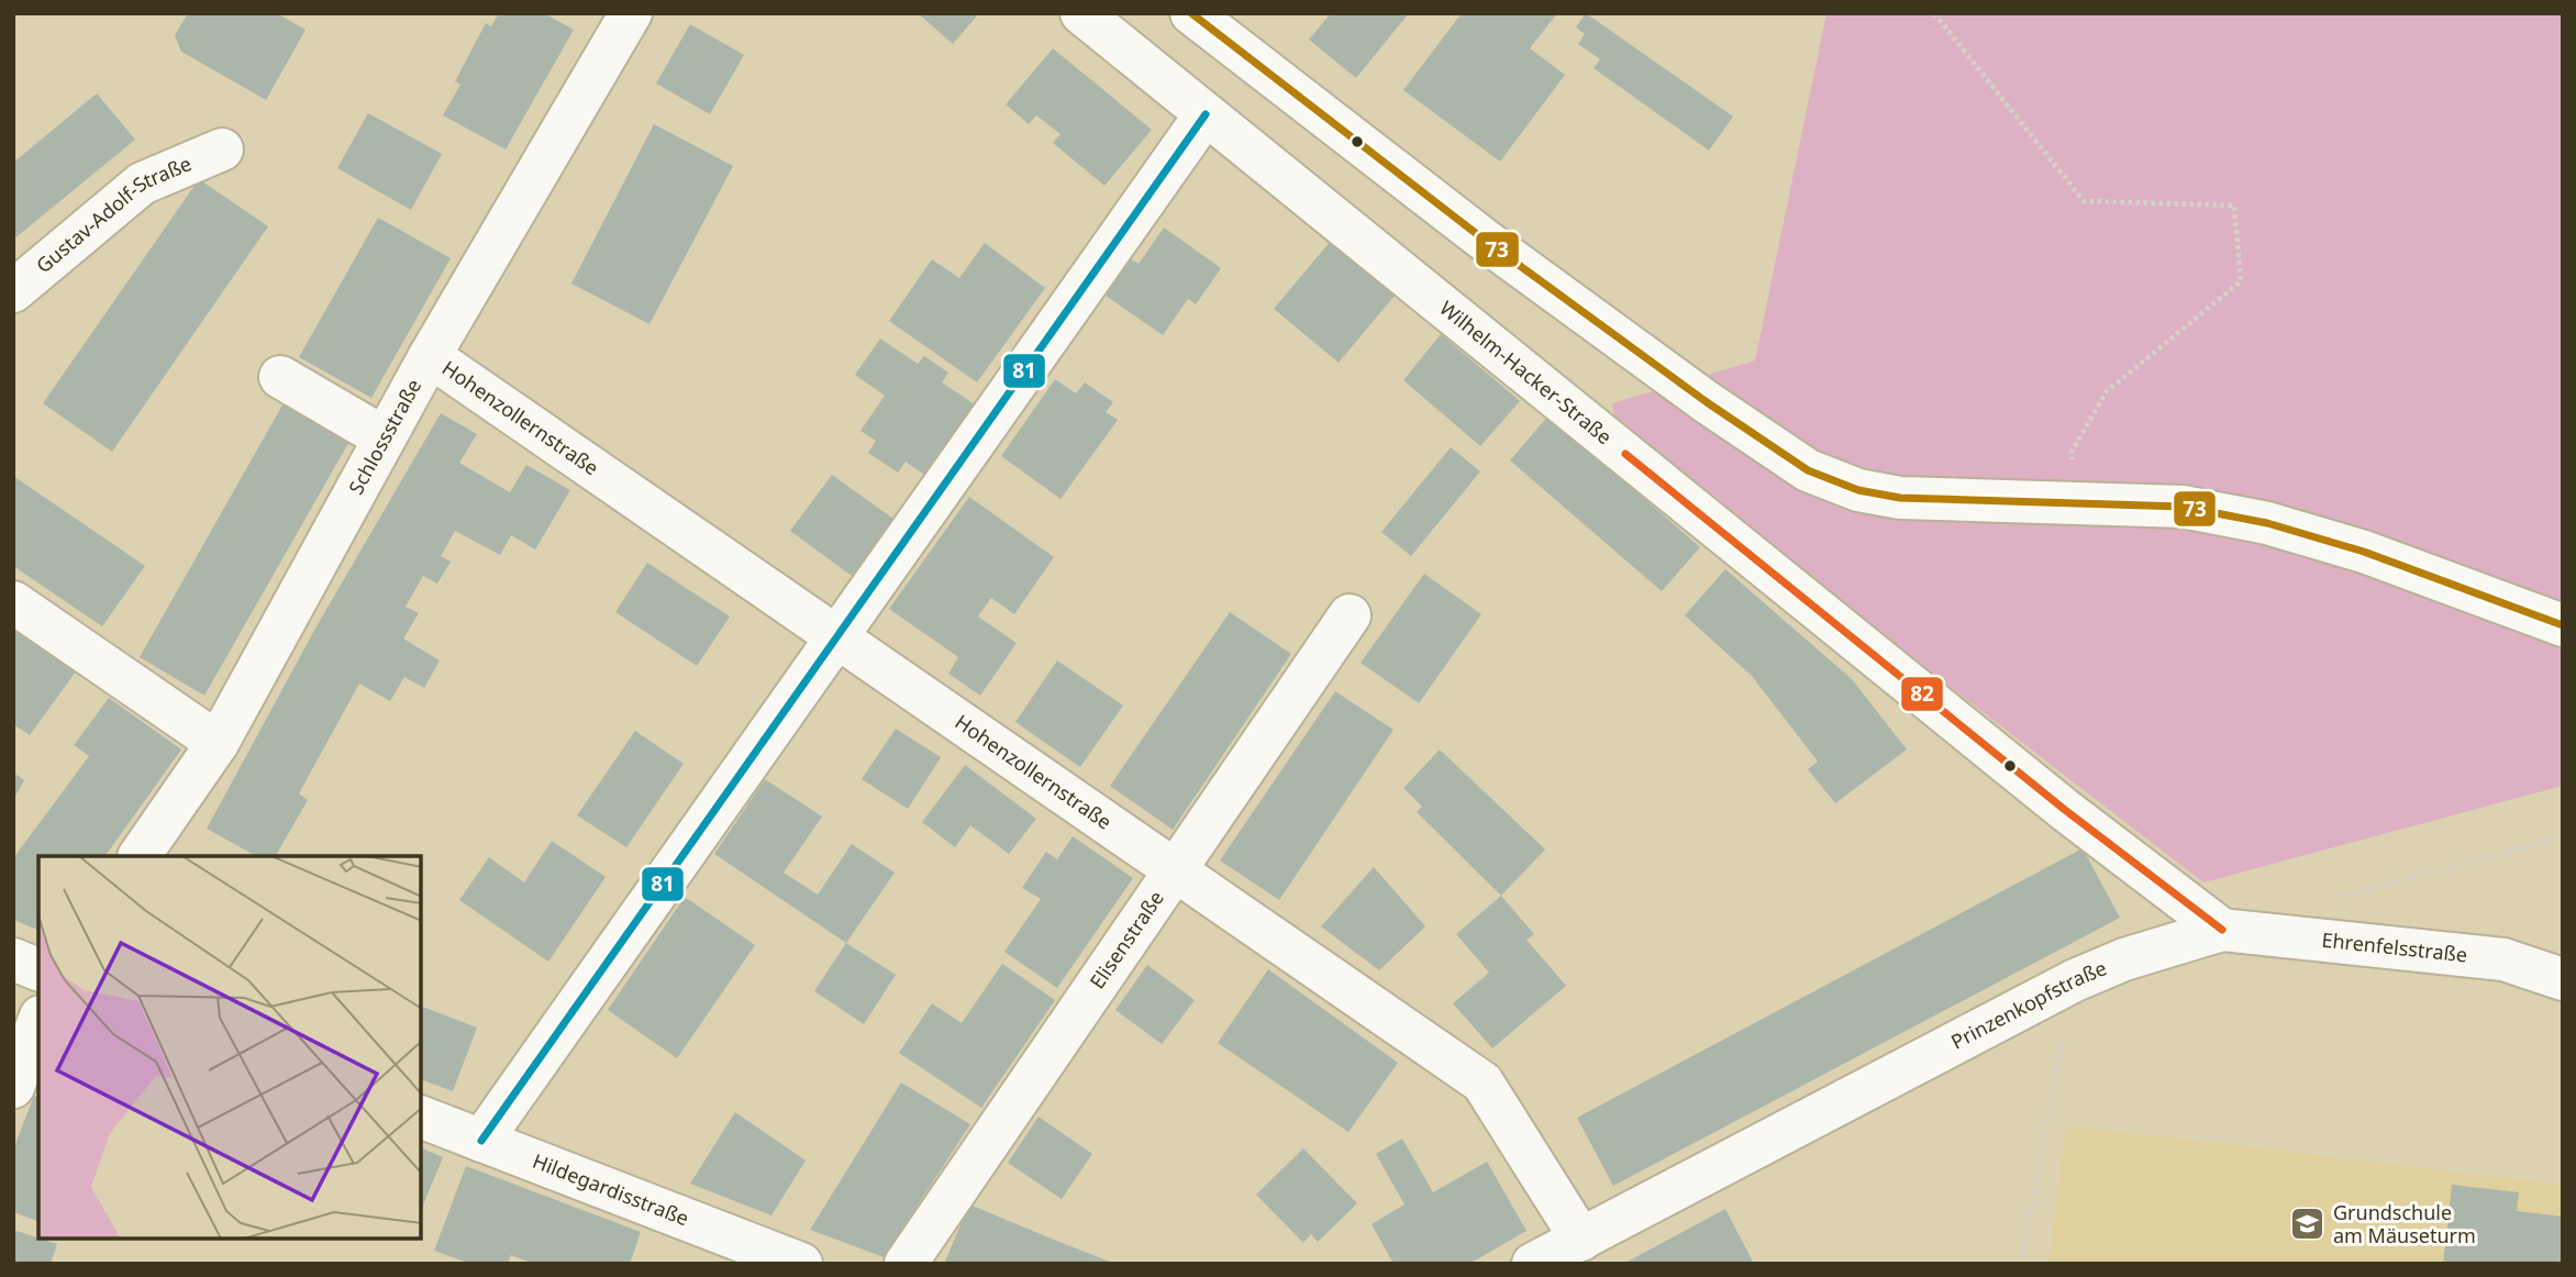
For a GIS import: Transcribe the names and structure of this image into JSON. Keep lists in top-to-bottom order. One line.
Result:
{"streets":{"street":["Gustav-Adolf-Straße","Wilhelm-Hacker-Straße","Hohenzollernstraße","Schlossstraße","Elisenstraße","Ehrenfelsstraße","Prinzenkopfstraße","Hildegardisstraße"]},"crossings":[["Wilhelm-Hacker-Straße","Ehrenfelsstraße"],["Wilhelm-Hacker-Straße","Prinzenkopfstraße"],["Hohenzollernstraße","Schlossstraße"],["Hohenzollernstraße","Elisenstraße"],["Hohenzollernstraße","Prinzenkopfstraße"],["Ehrenfelsstraße","Prinzenkopfstraße"]],"places":{"school or university":["Grundschule am Mäuseturm"]},"lines":["transit line 73","transit line 81","transit line 82"]}
